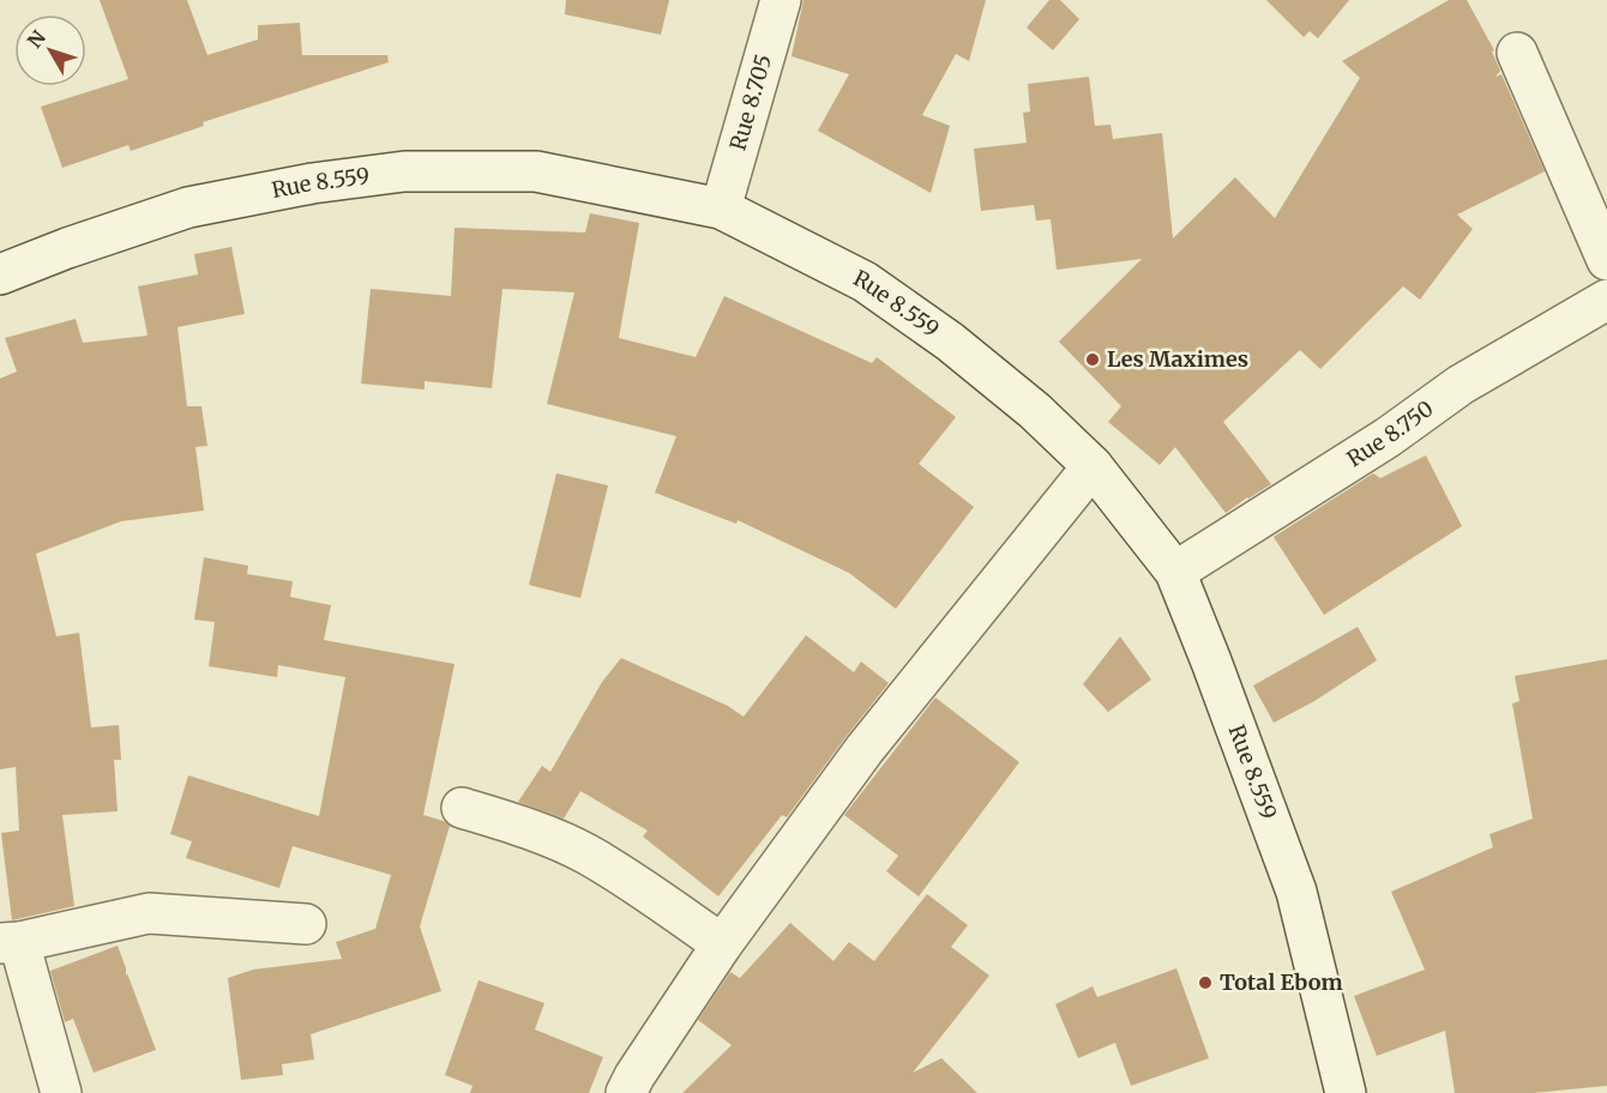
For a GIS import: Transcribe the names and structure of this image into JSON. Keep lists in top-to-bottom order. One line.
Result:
{"streets":{"street":["Rue 8.705","Rue 8.559","Rue 8.750"]},"crossings":[["Rue 8.705","Rue 8.559"],["Rue 8.559","Rue 8.750"]],"places":["Les Maximes","Total Ebom"],"north":"top left"}
